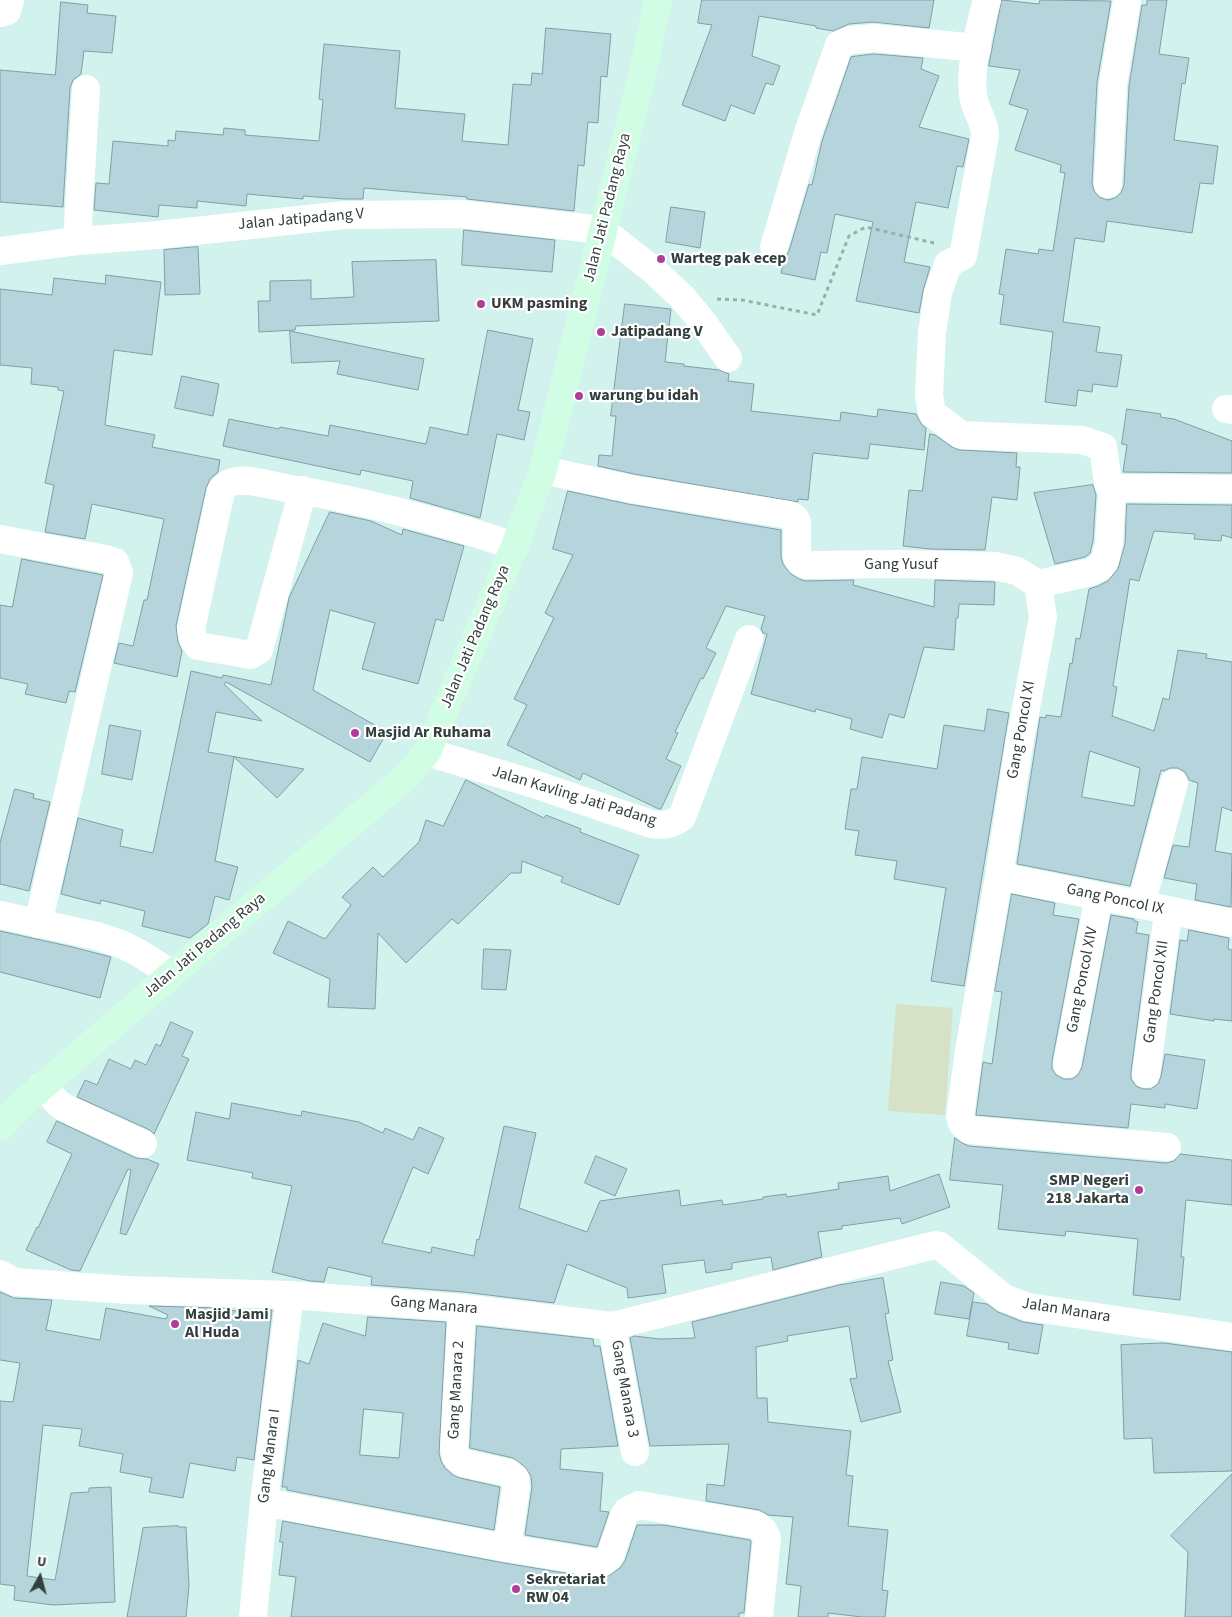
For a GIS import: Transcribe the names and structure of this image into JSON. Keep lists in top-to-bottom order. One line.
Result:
{"streets":{"street":["Jalan Jati Padang Raya","Jalan Jatipadang V","Gang Yusuf","Gang Poncol XI","Jalan Kavling Jati Padang","Gang Poncol IX","Gang Poncol XIV","Gang Poncol XII","Gang Manara","Jalan Manara","Gang Manara 3","Gang Manara 2","Gang Manara I"]},"crossings":[["Jalan Jati Padang Raya","Jalan Jatipadang V"],["Jalan Jati Padang Raya","Gang Yusuf"],["Jalan Jati Padang Raya","Jalan Kavling Jati Padang"],["Gang Yusuf","Gang Poncol XI"],["Gang Poncol XI","Gang Poncol IX"],["Gang Poncol IX","Gang Poncol XIV"],["Gang Poncol IX","Gang Poncol XII"],["Gang Manara","Jalan Manara"],["Gang Manara","Gang Manara 3"],["Gang Manara","Gang Manara 2"],["Gang Manara","Gang Manara I"]],"places":["Warteg pak ecep","UKM pasming","Jatipadang V","warung bu idah","Masjid Ar Ruhama","SMP Negeri 218 Jakarta","Masjid Jami Al Huda","Sekretariat RW 04"],"north":"top"}
